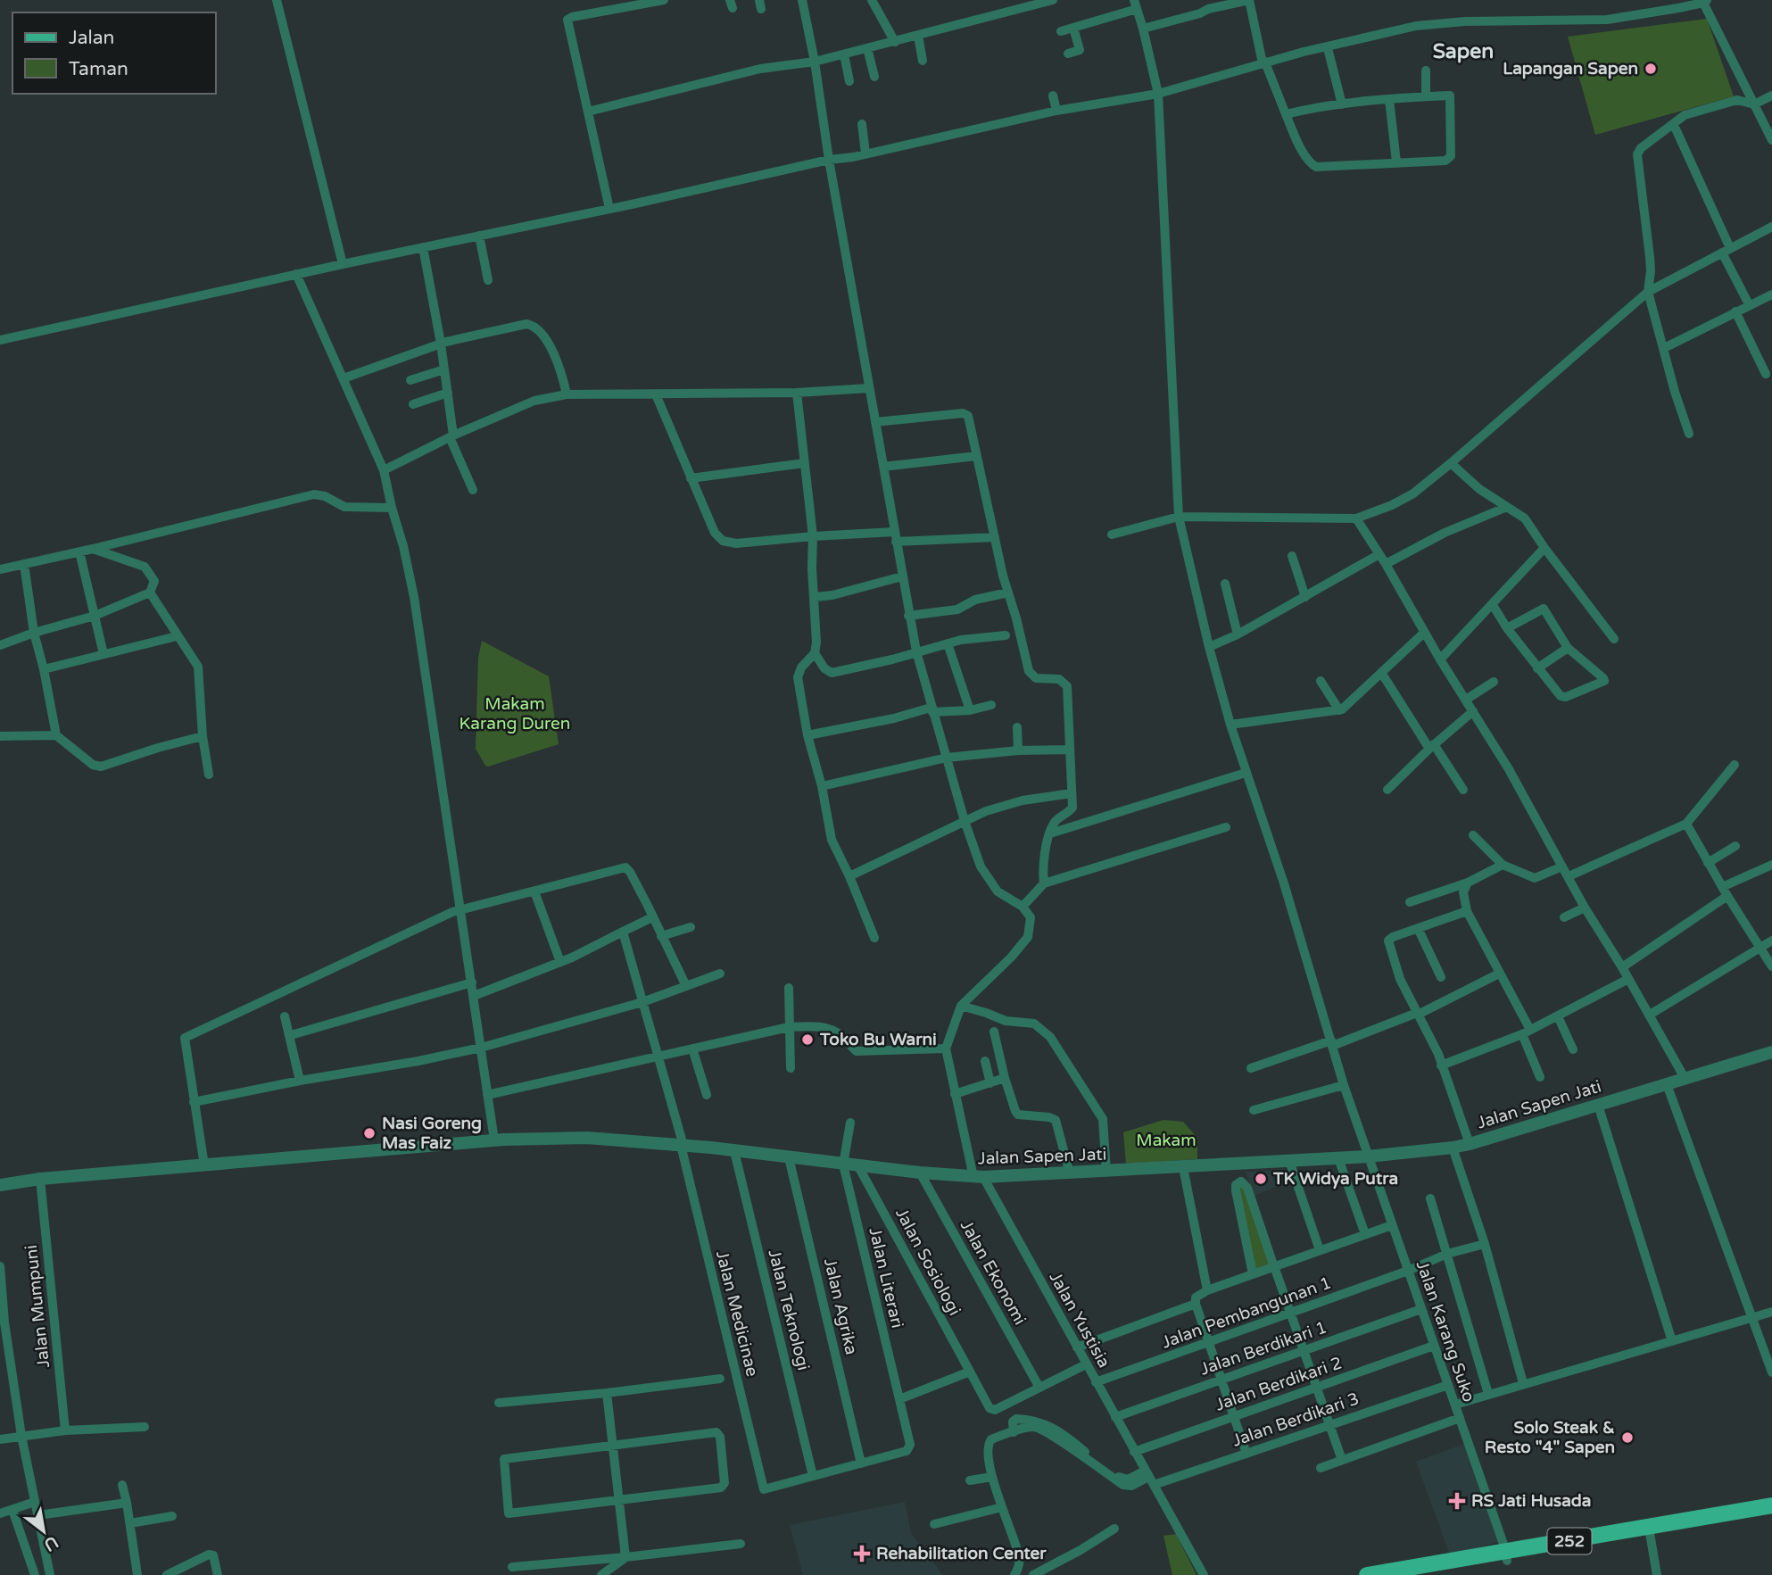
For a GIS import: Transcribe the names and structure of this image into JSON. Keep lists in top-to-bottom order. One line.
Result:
{"streets":{"main road":["252"],"street":["Jalan Sapen Jati","Jalan Sosiologi","Jalan Ekonomi","Jalan Literari","Jalan Mumpuni","Jalan Agrika","Jalan Teknologi","Jalan Pembangunan 1","Jalan Medicinae","Jalan Yustisia","Jalan Karang Suko","Jalan Berdikari 1","Jalan Berdikari 2","Jalan Berdikari 3"]},"crossings":[["Jalan Sapen Jati","Jalan Sosiologi"],["Jalan Sapen Jati","Jalan Ekonomi"],["Jalan Sapen Jati","Jalan Literari"],["Jalan Sapen Jati","Jalan Mumpuni"],["Jalan Sapen Jati","Jalan Agrika"],["Jalan Sapen Jati","Jalan Teknologi"],["Jalan Sapen Jati","Jalan Medicinae"],["Jalan Sapen Jati","Jalan Yustisia"],["Jalan Sapen Jati","Jalan Karang Suko"],["Jalan Sosiologi","Jalan Ekonomi"],["Jalan Literari","Jalan Agrika"],["Jalan Teknologi","Jalan Medicinae"],["Jalan Pembangunan 1","Jalan Yustisia"],["Jalan Pembangunan 1","Jalan Karang Suko"],["Jalan Yustisia","Jalan Berdikari 1"],["Jalan Yustisia","Jalan Berdikari 2"],["Jalan Yustisia","Jalan Berdikari 3"],["Jalan Karang Suko","Jalan Berdikari 1"],["Jalan Karang Suko","Jalan Berdikari 2"],["Jalan Karang Suko","Jalan Berdikari 3"],["Jalan Karang Suko","252"]],"districts":["Sapen"],"parks":["Makam Karang Duren","Makam"],"places":{"other":["Lapangan Sapen","Toko Bu Warni","Nasi Goreng Mas Faiz","TK Widya Putra","Solo Steak & Resto \"4\" Sapen"],"health":["RS Jati Husada","Rehabilitation Center"]},"legend":["Jalan","Taman"],"north":"bottom right"}
